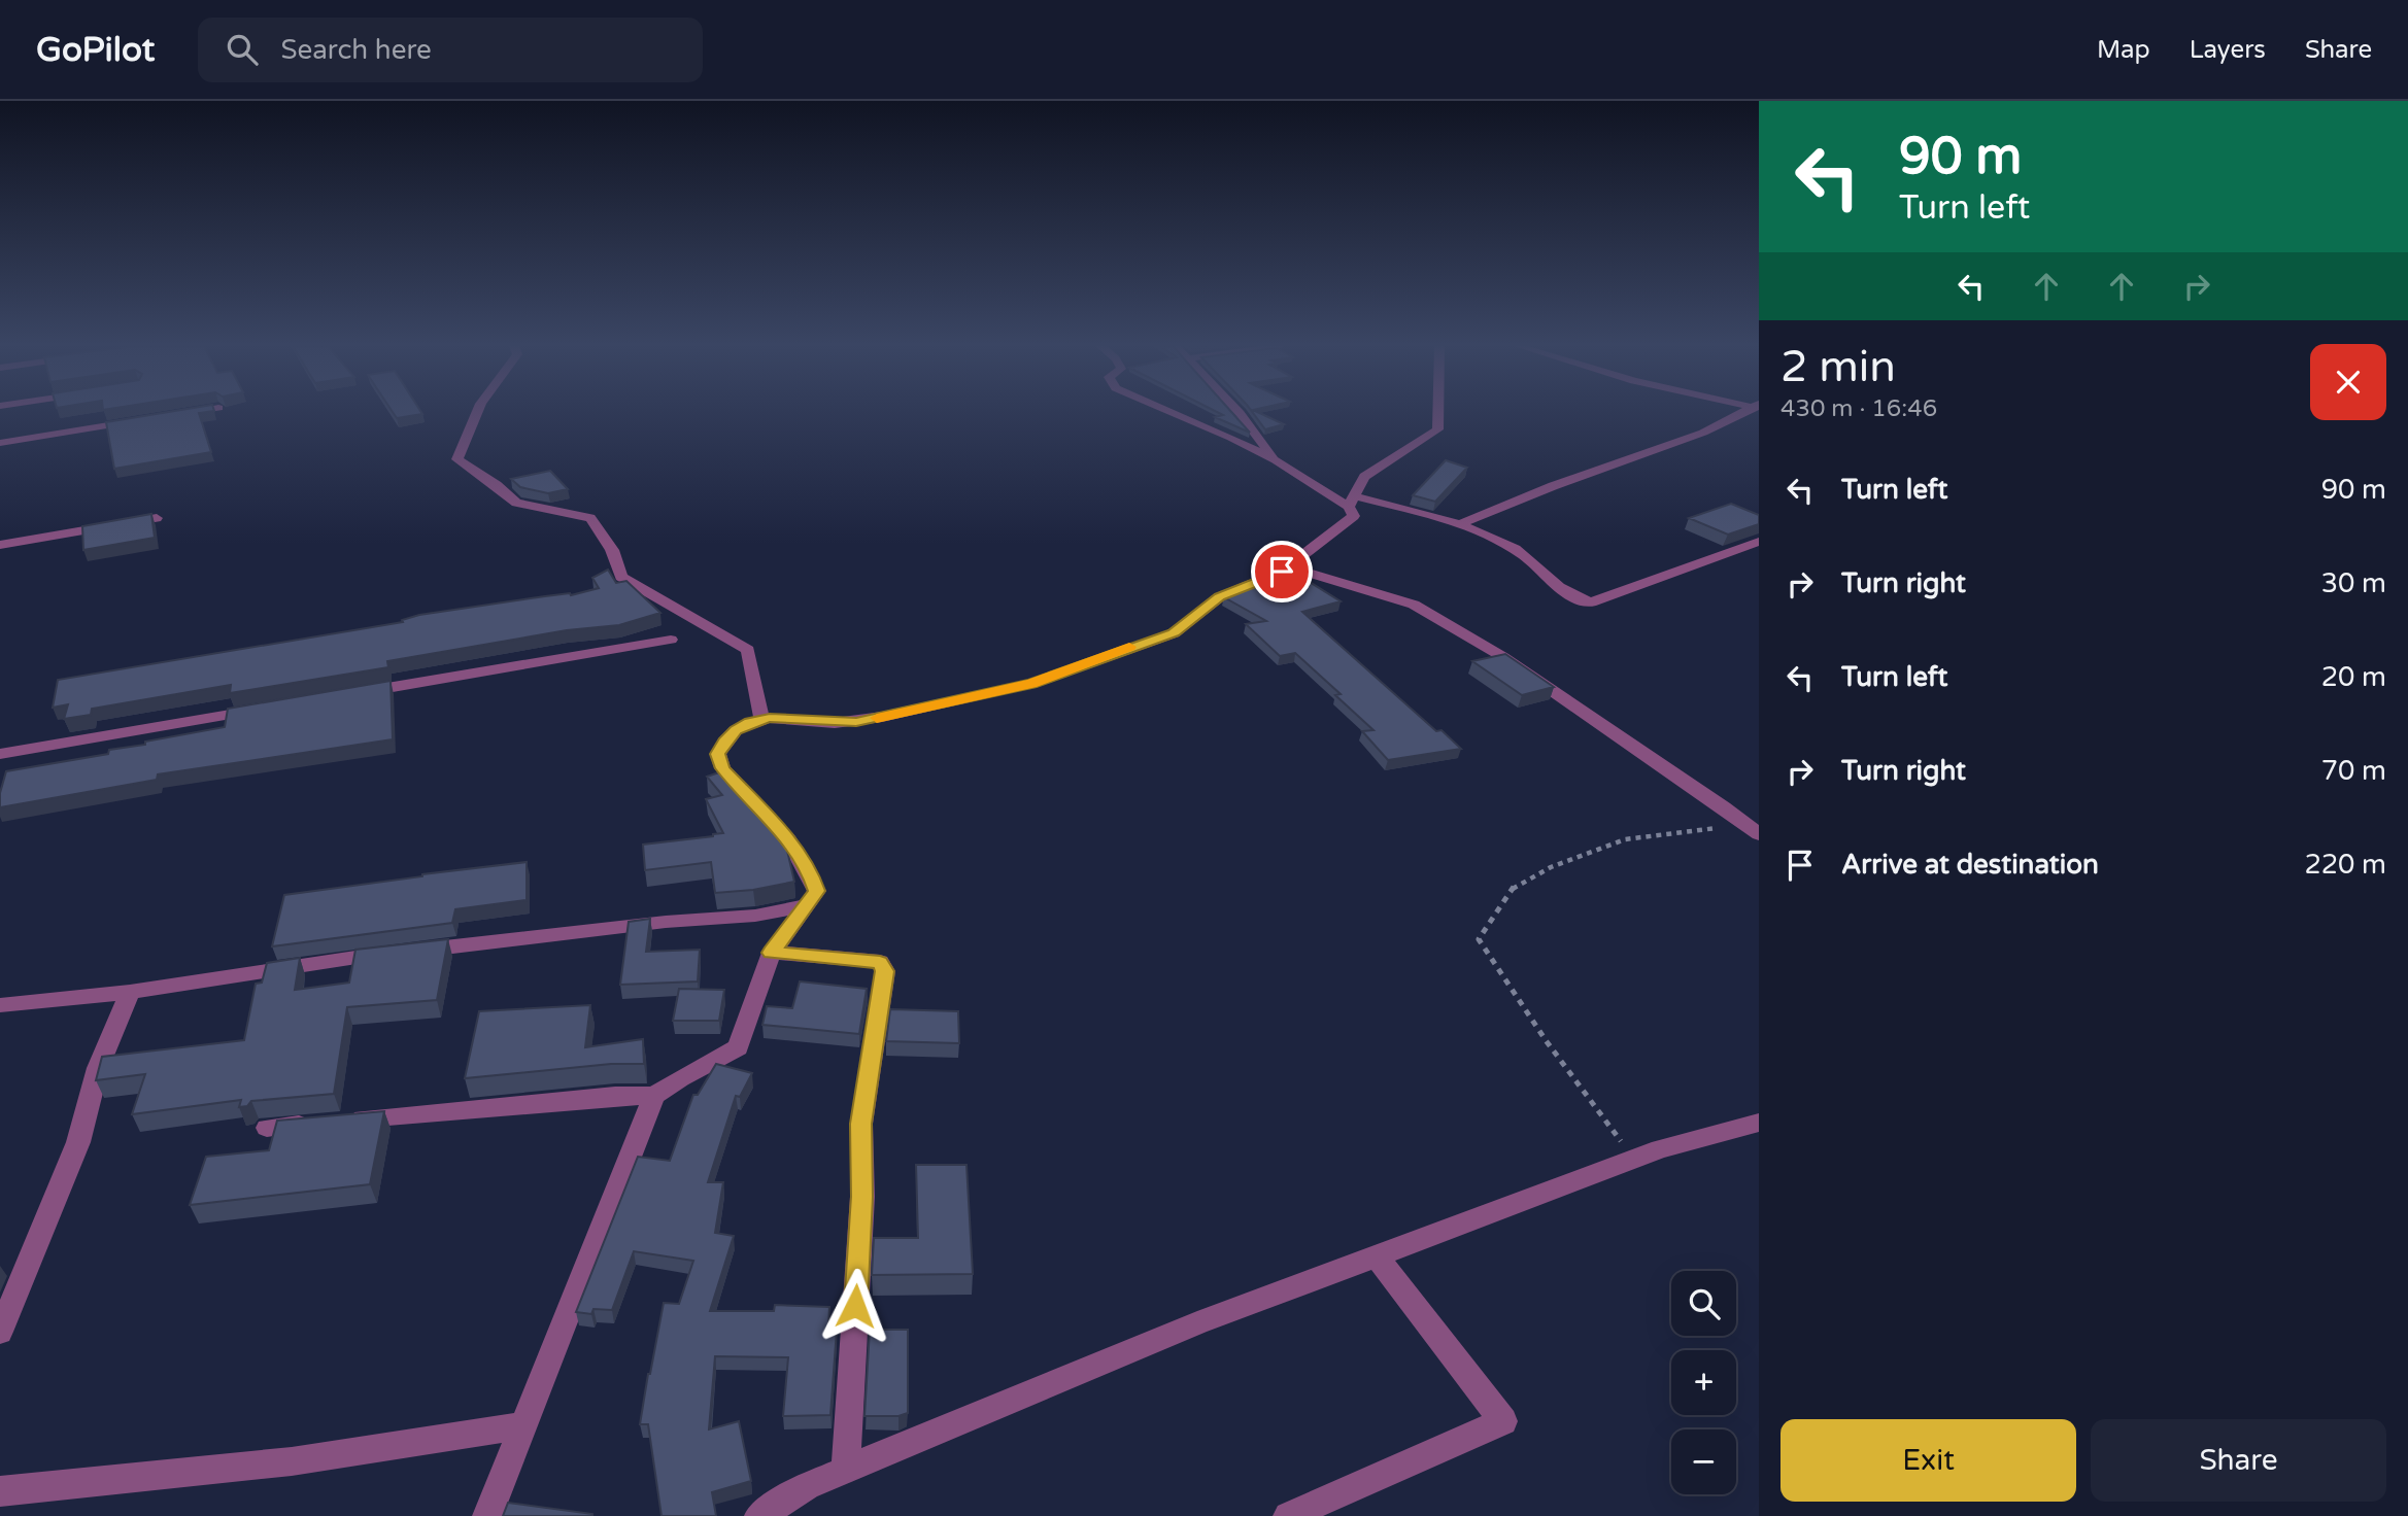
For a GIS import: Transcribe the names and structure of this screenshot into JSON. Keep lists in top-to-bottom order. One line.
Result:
{"page":{"header":"GoPilot","search":"Search here","nav":["Map","Layers","Share"],"turn":["90 m","Turn left"],"heading":["2 min","430 m · 16:46"],"list":[{"name":"Turn left","value":"90 m"},{"name":"Turn right","value":"30 m"},{"name":"Turn left","value":"20 m"},{"name":"Turn right","value":"70 m"},{"name":"Arrive at destination","value":"220 m"}],"map_buttons":["+","−"],"buttons":["Exit","Share"]}}
